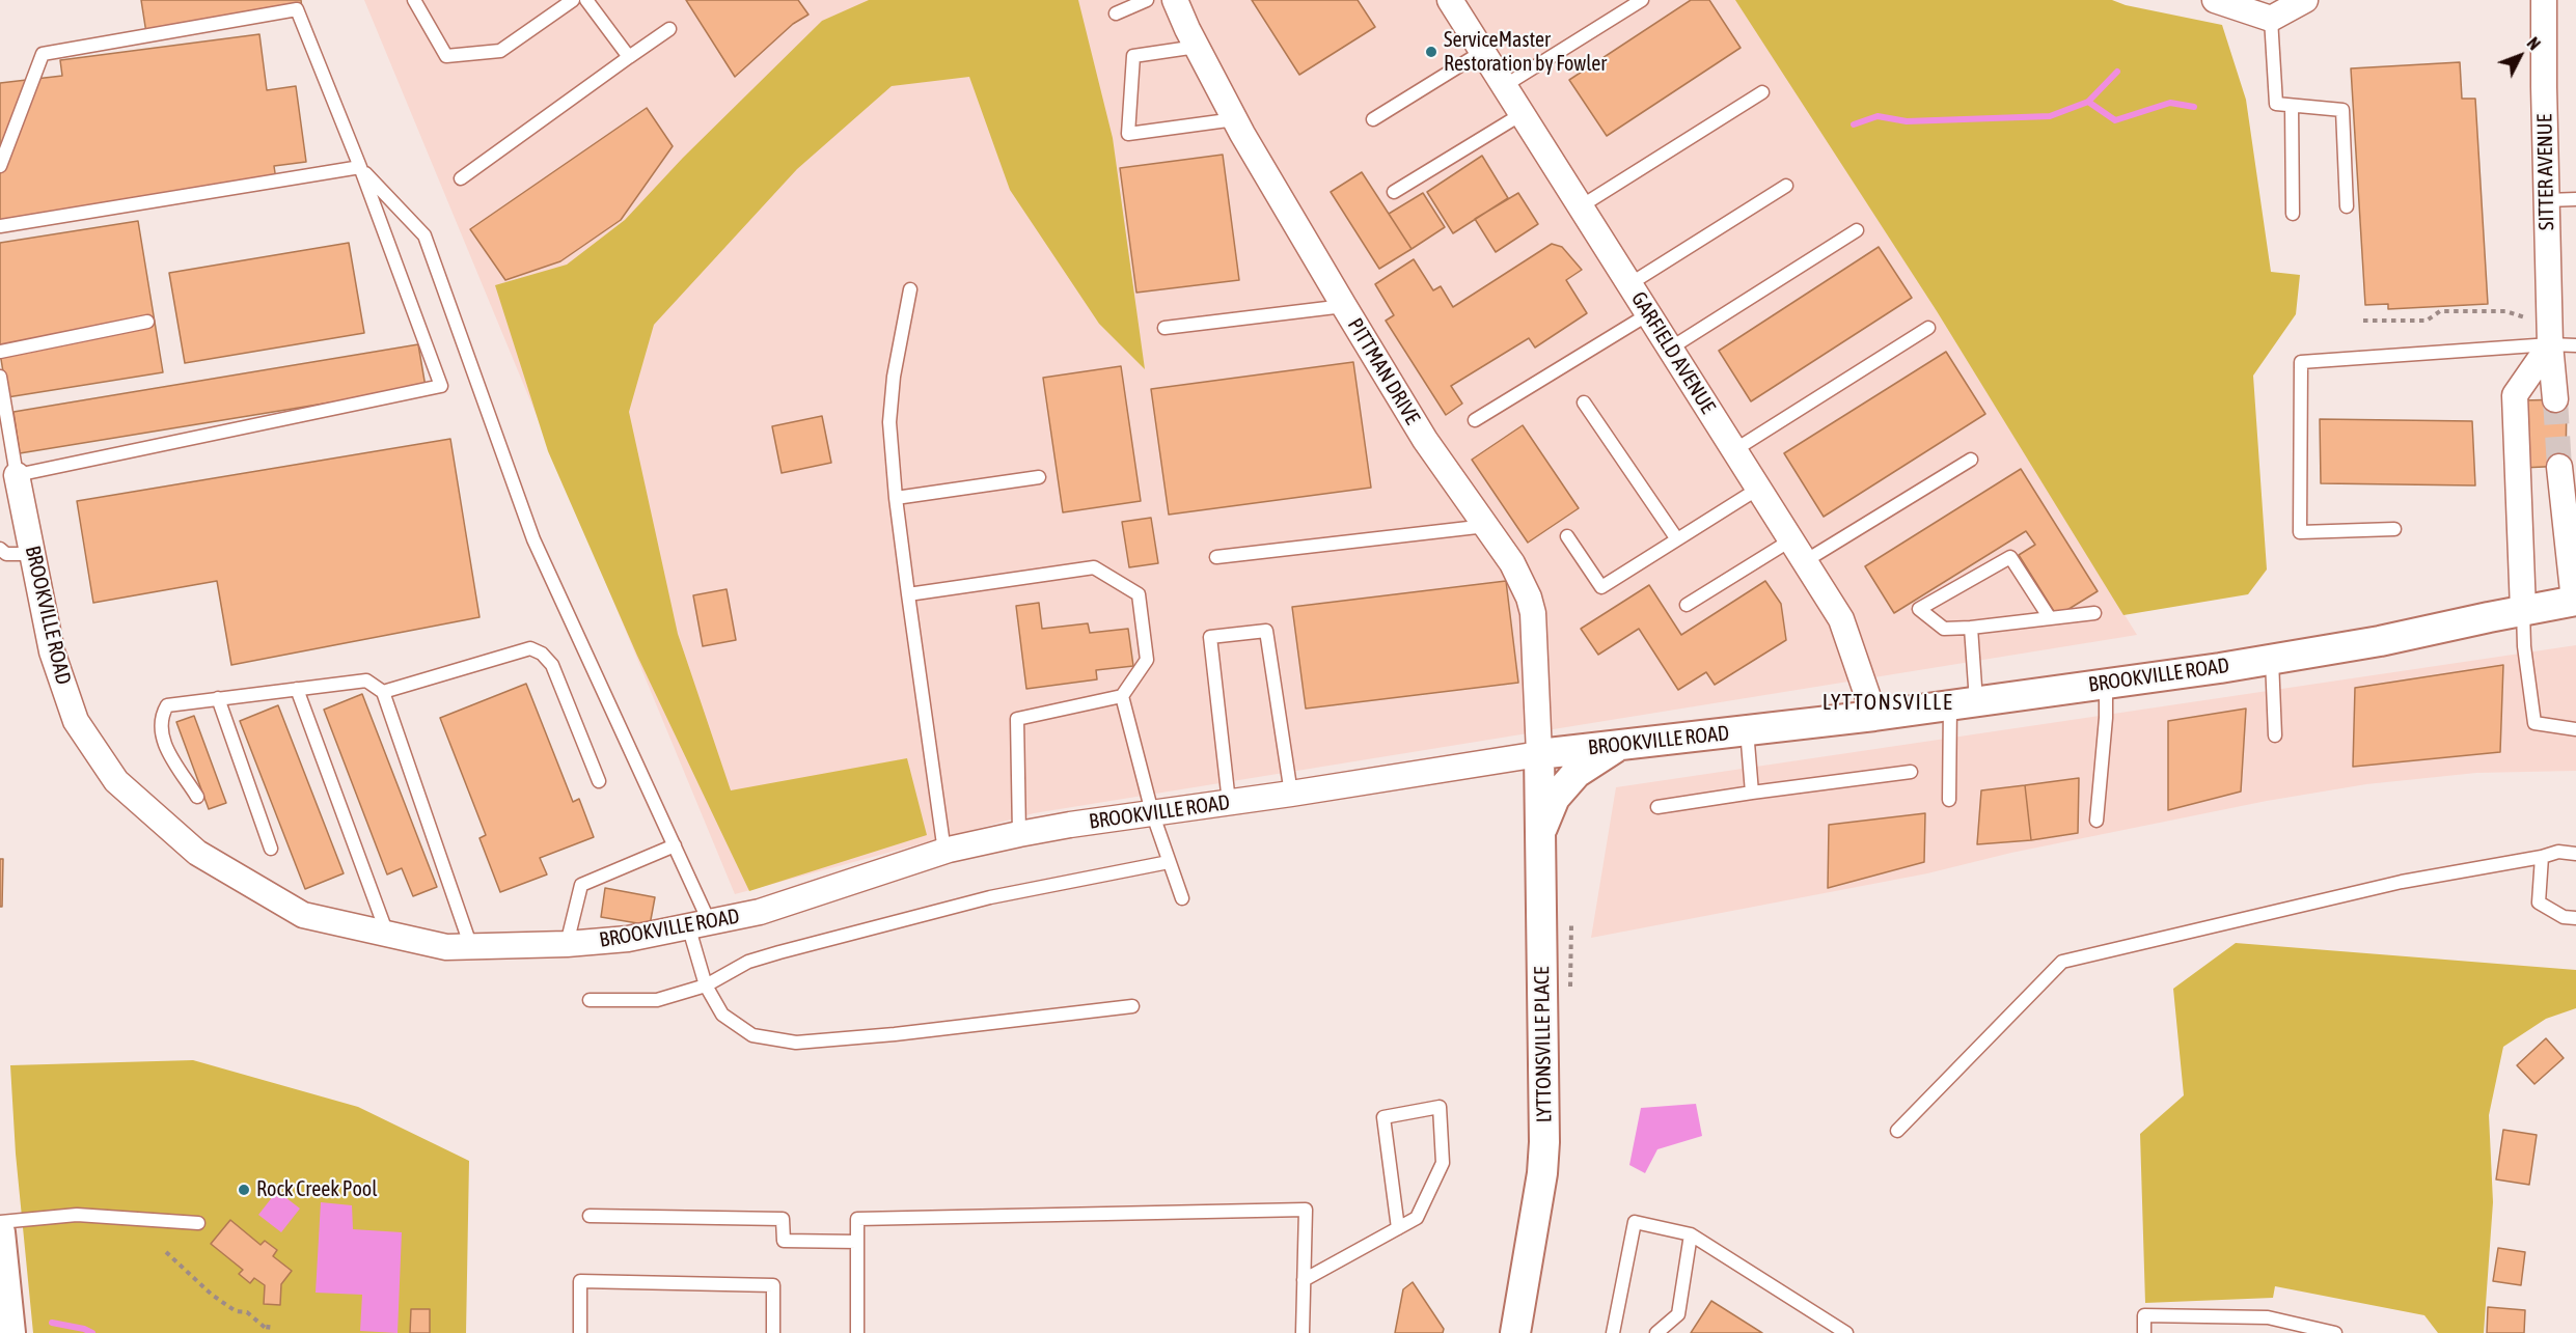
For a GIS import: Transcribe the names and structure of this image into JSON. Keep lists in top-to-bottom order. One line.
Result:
{"streets":{"street":["SITTER AVENUE","GARFIELD AVENUE","PITTMAN DRIVE","BROOKVILLE ROAD","LYTTONSVILLE PLACE"]},"crossings":[["GARFIELD AVENUE","BROOKVILLE ROAD"],["PITTMAN DRIVE","BROOKVILLE ROAD"],["PITTMAN DRIVE","LYTTONSVILLE PLACE"],["BROOKVILLE ROAD","LYTTONSVILLE PLACE"]],"districts":["LYTTONSVILLE"],"places":["ServiceMaster Restoration by Fowler","Rock Creek Pool"],"north":"top right"}
